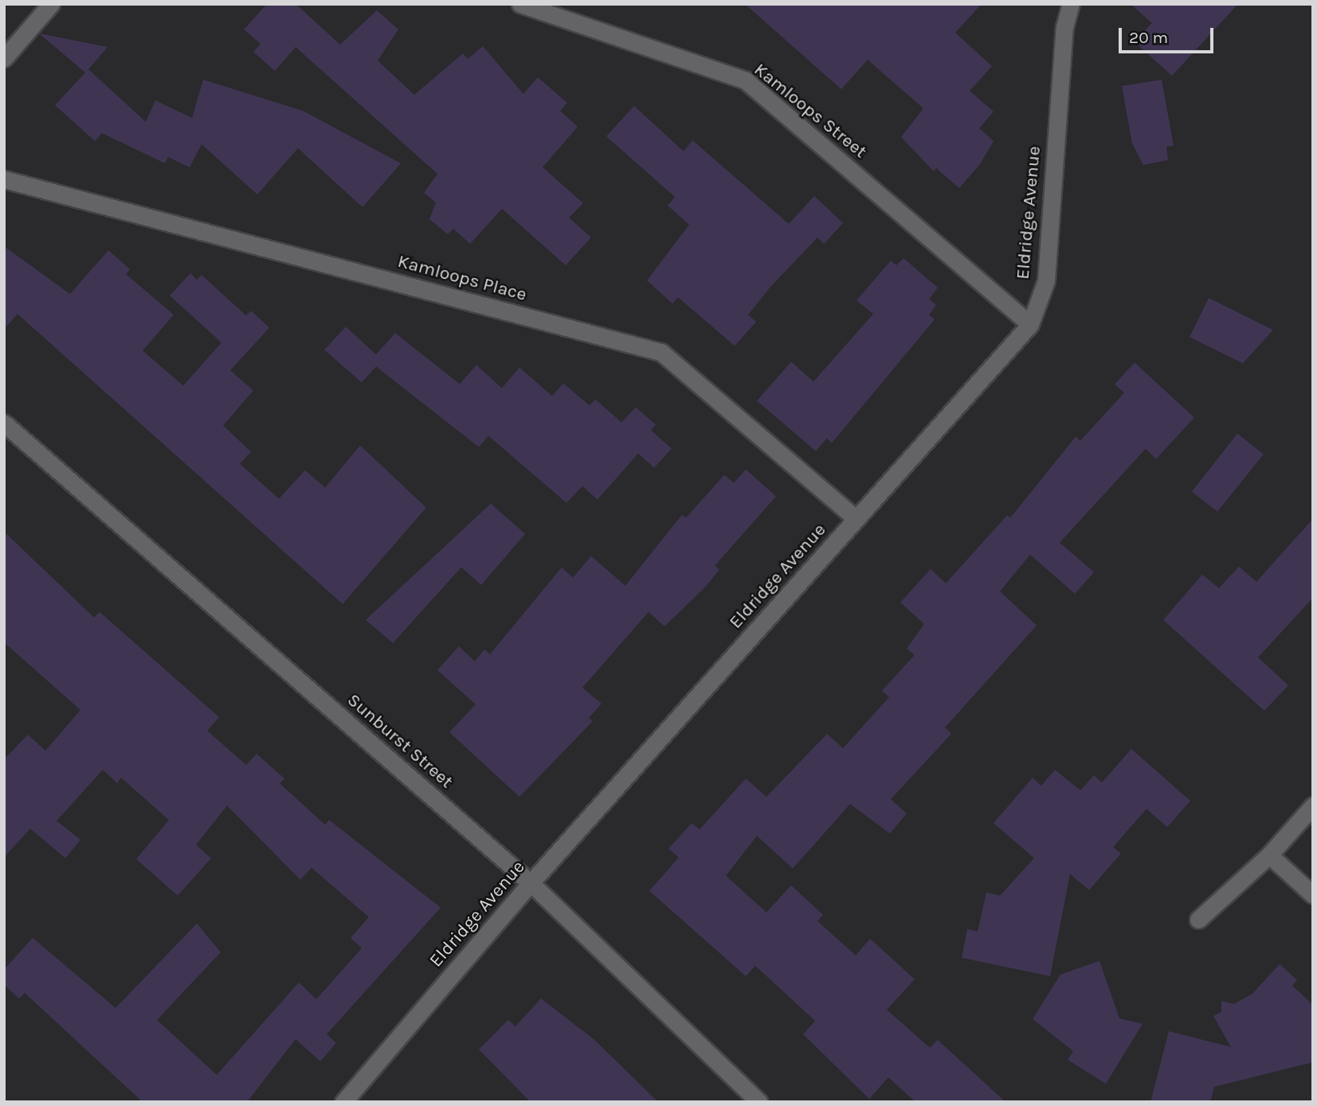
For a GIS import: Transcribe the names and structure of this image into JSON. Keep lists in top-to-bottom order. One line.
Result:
{"streets":{"street":["Kamloops Street","Eldridge Avenue","Kamloops Place","Sunburst Street"]},"crossings":[["Kamloops Street","Eldridge Avenue"],["Eldridge Avenue","Kamloops Place"],["Eldridge Avenue","Sunburst Street"]],"scale_bar":"20 m"}
